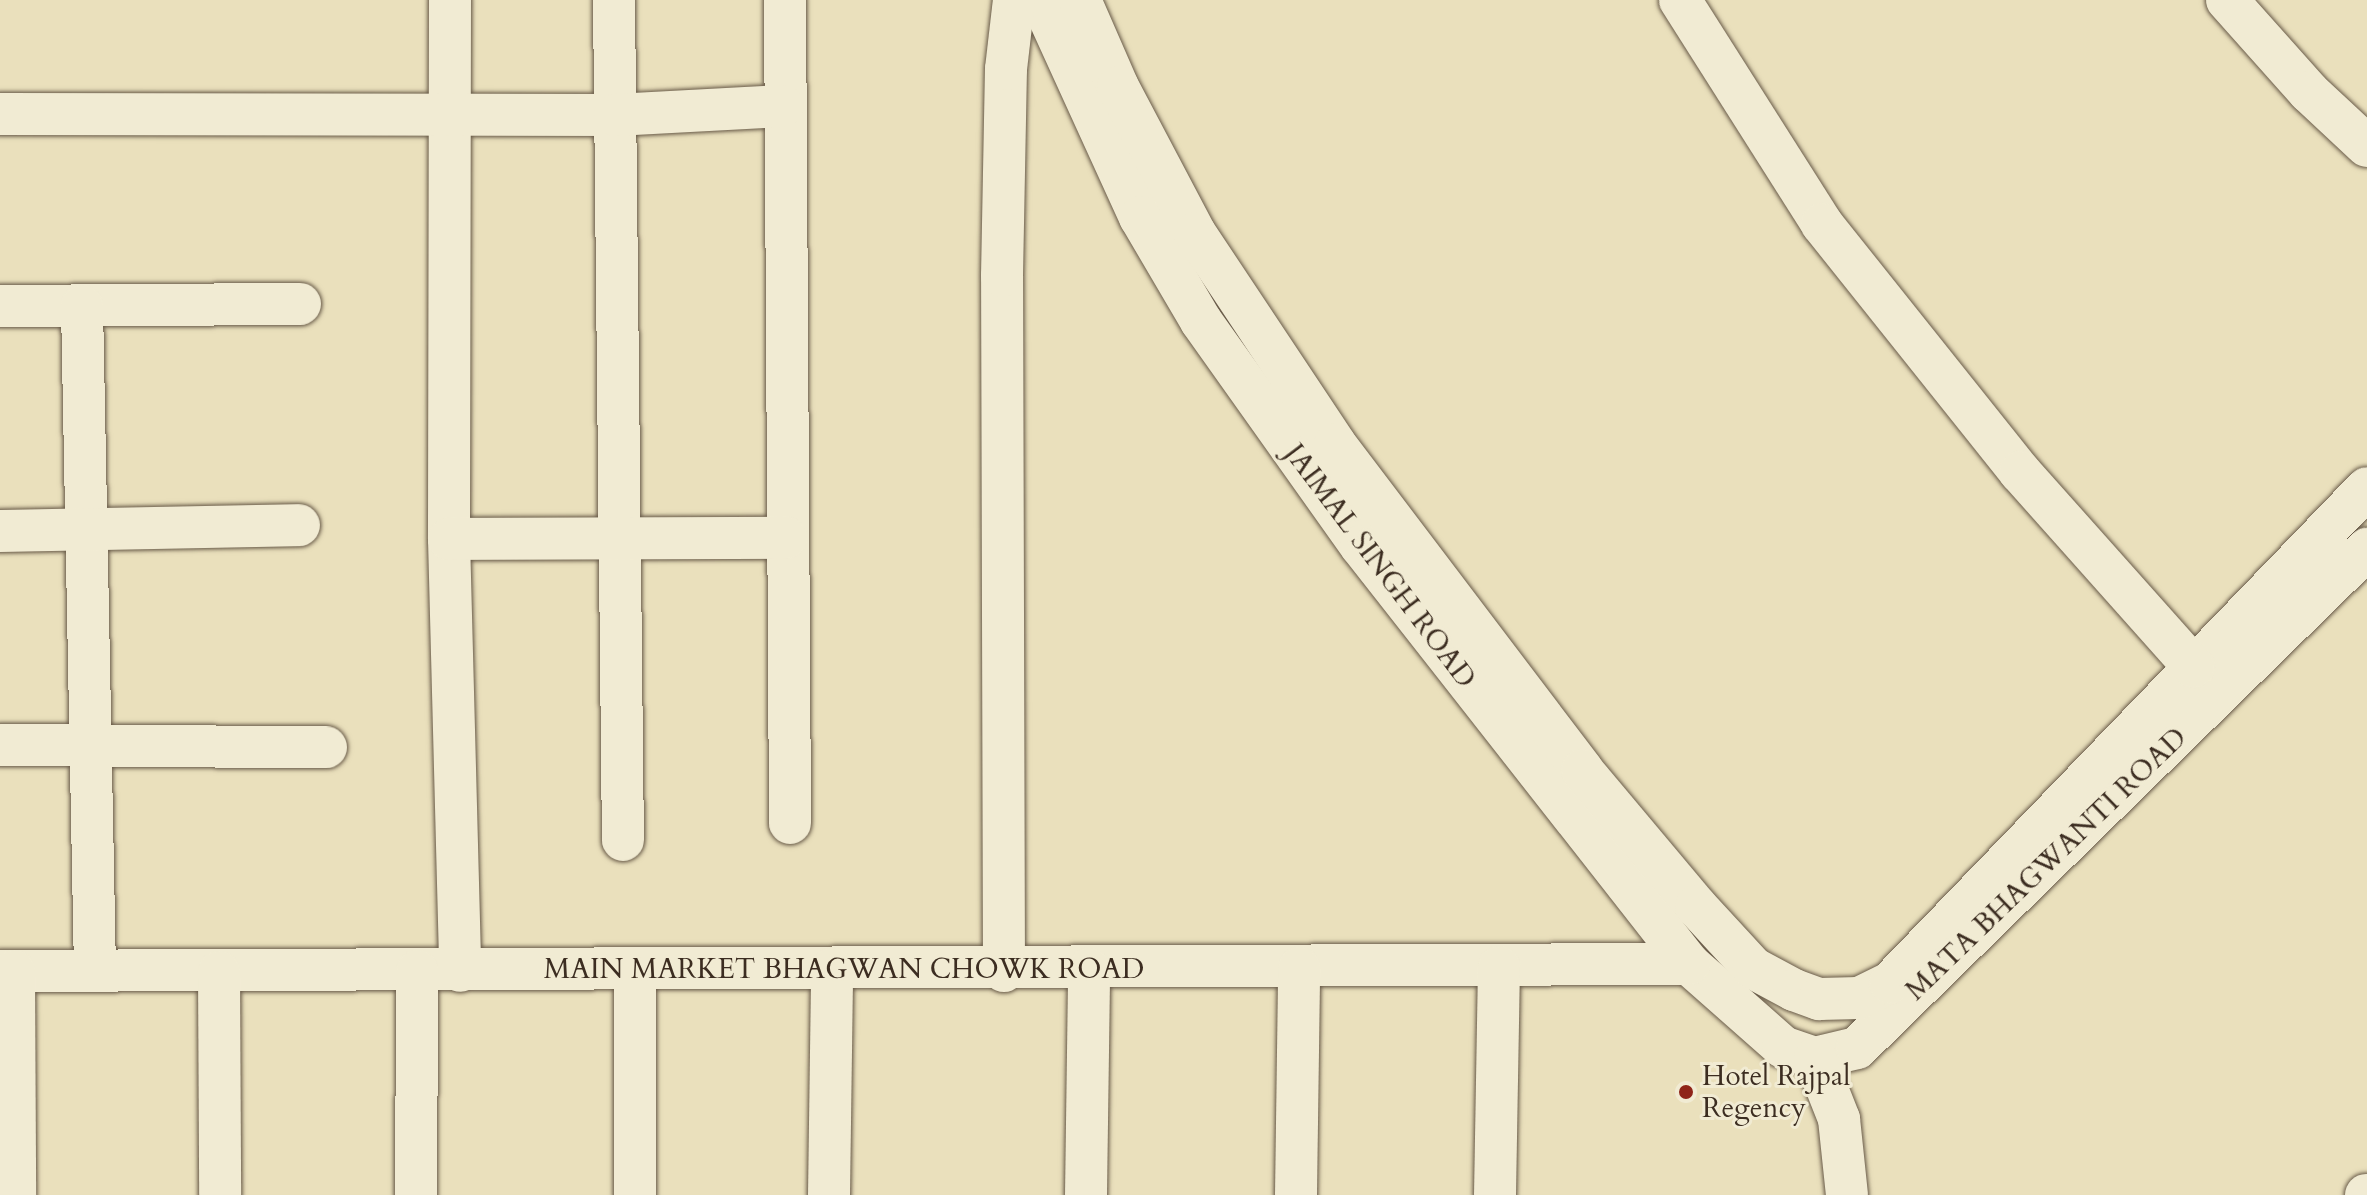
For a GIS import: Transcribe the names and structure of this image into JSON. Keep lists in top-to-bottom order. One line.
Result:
{"streets":{"street":["JAIMAL SINGH ROAD","MATA BHAGWANTI ROAD","MAIN MARKET BHAGWAN CHOWK ROAD"]},"crossings":[["JAIMAL SINGH ROAD","MATA BHAGWANTI ROAD"],["JAIMAL SINGH ROAD","MAIN MARKET BHAGWAN CHOWK ROAD"]],"places":["Hotel Rajpal Regency"]}
